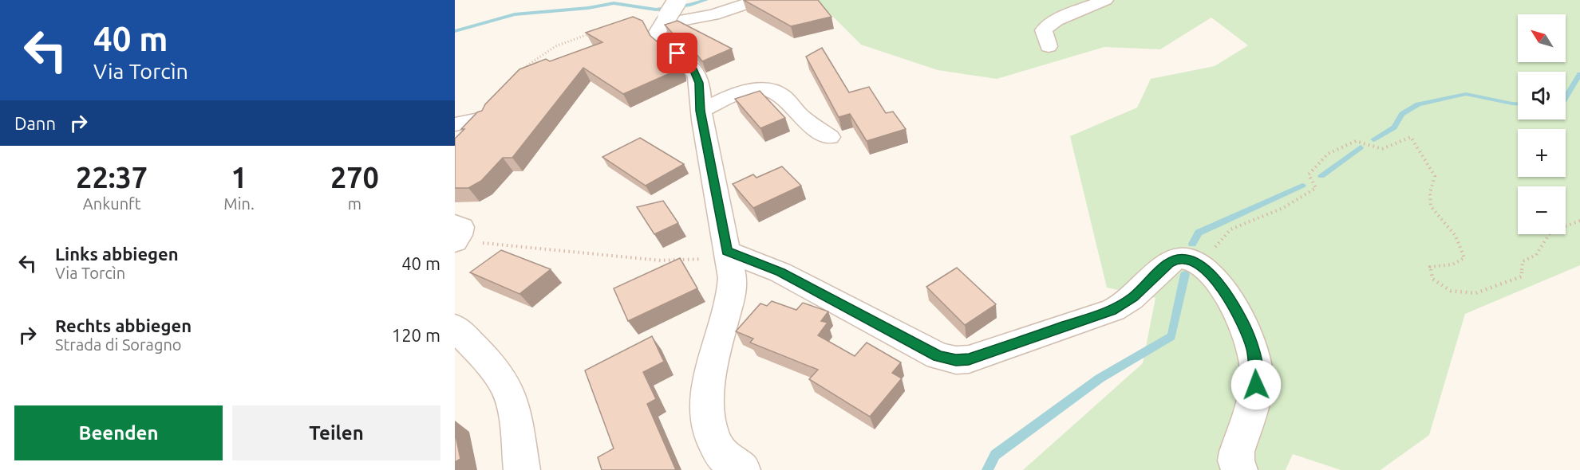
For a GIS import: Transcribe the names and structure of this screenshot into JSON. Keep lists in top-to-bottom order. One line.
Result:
{"north":"top left","page":{"turn":["40 m","Via Torcìn"],"map_buttons":["+","−"],"then":"Dann","eta":["22:37","Ankunft","1","Min.","270","m"],"list":[{"name":"Links abbiegen","note":"Via Torcìn","value":"40 m"},{"name":"Rechts abbiegen","note":"Strada di Soragno","value":"120 m"}],"buttons":["Beenden","Teilen"]}}
